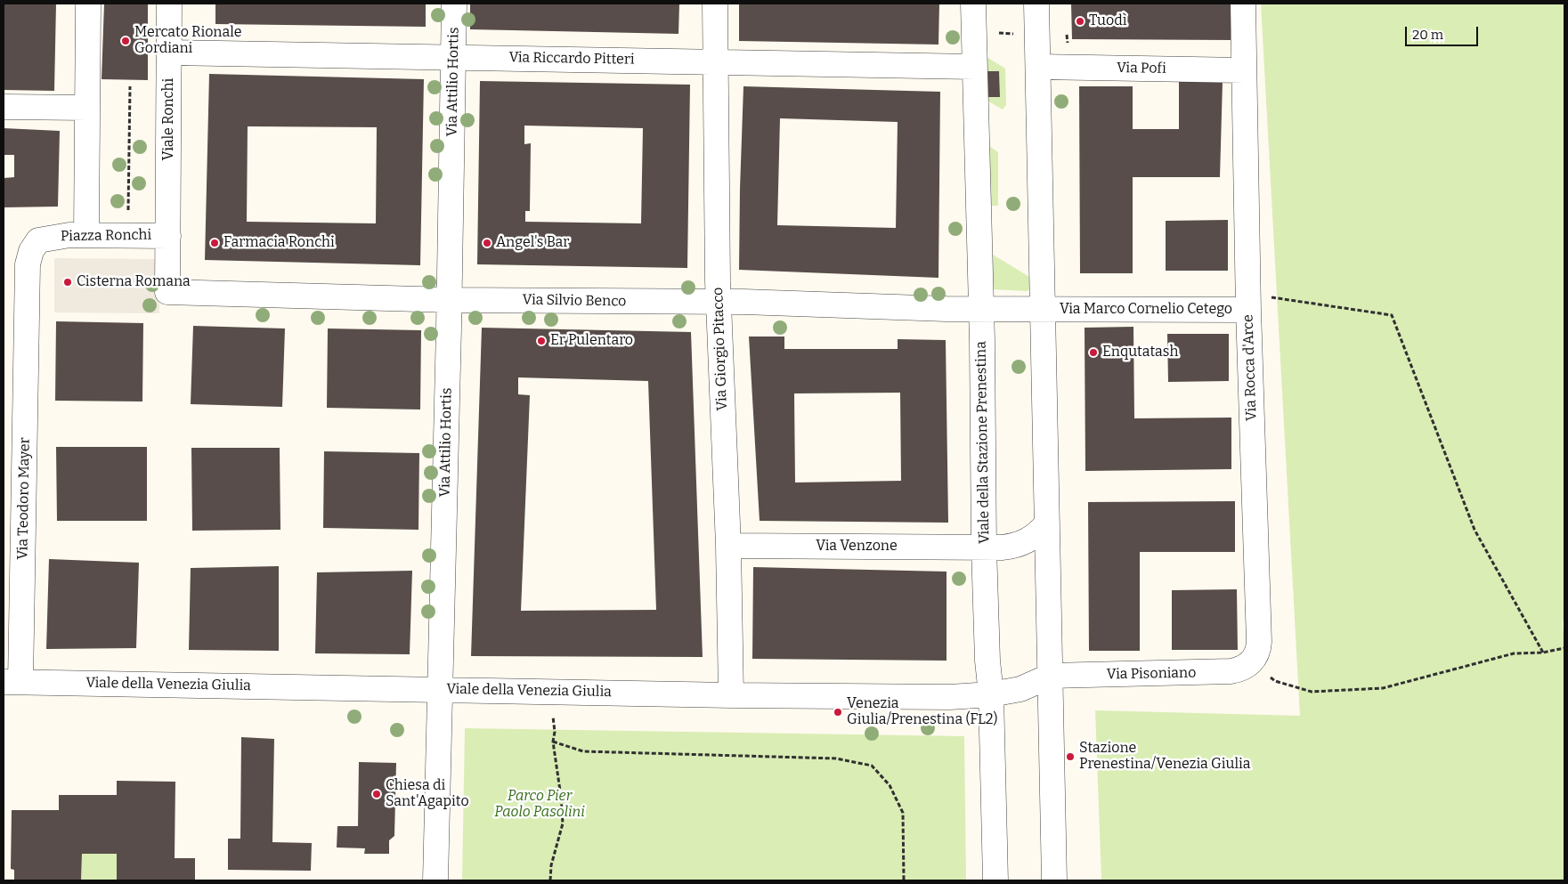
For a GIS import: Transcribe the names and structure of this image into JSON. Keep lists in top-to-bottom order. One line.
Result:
{"streets":{"street":["Via Riccardo Pitteri","Via Pofi","Via Attilio Hortis","Viale Ronchi","Piazza Ronchi","Via Silvio Benco","Via Marco Cornelio Cetego","Via Giorgio Pitacco","Via Rocca d'Arce","Viale della Stazione Prenestina","Via Teodoro Mayer","Via Venzone","Via Pisoniano","Viale della Venezia Giulia"]},"crossings":[["Via Riccardo Pitteri","Via Attilio Hortis"],["Via Riccardo Pitteri","Viale Ronchi"],["Via Riccardo Pitteri","Via Giorgio Pitacco"],["Via Riccardo Pitteri","Viale della Stazione Prenestina"],["Via Pofi","Via Rocca d'Arce"],["Via Attilio Hortis","Via Silvio Benco"],["Via Attilio Hortis","Viale della Venezia Giulia"],["Viale Ronchi","Piazza Ronchi"],["Piazza Ronchi","Via Silvio Benco"],["Piazza Ronchi","Via Teodoro Mayer"],["Via Silvio Benco","Via Marco Cornelio Cetego"],["Via Silvio Benco","Via Giorgio Pitacco"],["Via Silvio Benco","Viale della Stazione Prenestina"],["Via Marco Cornelio Cetego","Via Rocca d'Arce"],["Via Marco Cornelio Cetego","Viale della Stazione Prenestina"],["Via Giorgio Pitacco","Via Venzone"],["Via Giorgio Pitacco","Viale della Venezia Giulia"],["Via Rocca d'Arce","Via Pisoniano"],["Viale della Stazione Prenestina","Via Venzone"],["Viale della Stazione Prenestina","Viale della Venezia Giulia"],["Via Teodoro Mayer","Viale della Venezia Giulia"],["Via Pisoniano","Viale della Venezia Giulia"]],"parks":["Parco Pier Paolo Pasolini"],"places":["Tuodì","Mercato Rionale Gordiani","Farmacia Ronchi","Angel's Bar","Cisterna Romana","Er Pulentaro","Enqutatash","Venezia Giulia/Prenestina (FL2)","Stazione Prenestina/Venezia Giulia","Chiesa di Sant'Agapito"],"scale_bar":"20 m"}
